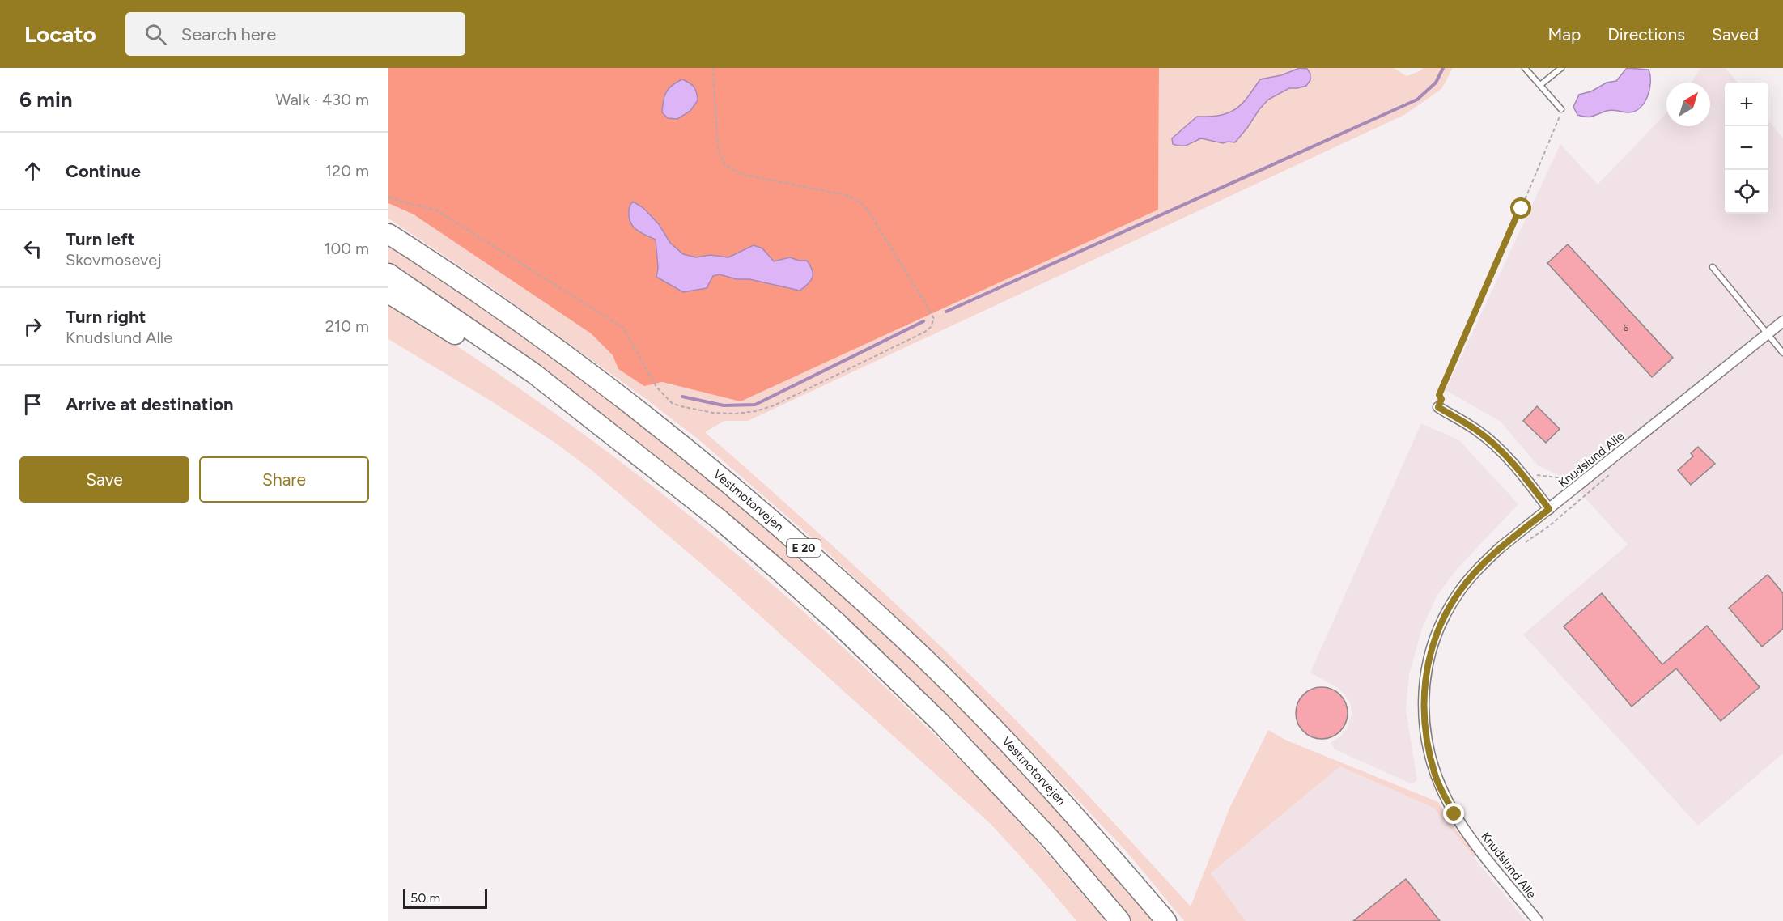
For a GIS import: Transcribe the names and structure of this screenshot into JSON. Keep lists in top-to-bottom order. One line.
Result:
{"streets":{"highway":["Vestmotorvejen","E 20"],"street":["Knudslund Alle"]},"house_numbers":["6"],"scale_bar":"50 m","north":"top right","page":{"header":"Locato","search":"Search here","nav":["Map","Directions","Saved"],"heading":["6 min","Walk · 430 m"],"map_buttons":["+","−"],"list":[["Continue","120 m"],["Turn left","Skovmosevej","100 m"],["Turn right","Knudslund Alle","210 m"],"Arrive at destination"],"buttons":["Save","Share"],"scale":"50 m"}}
